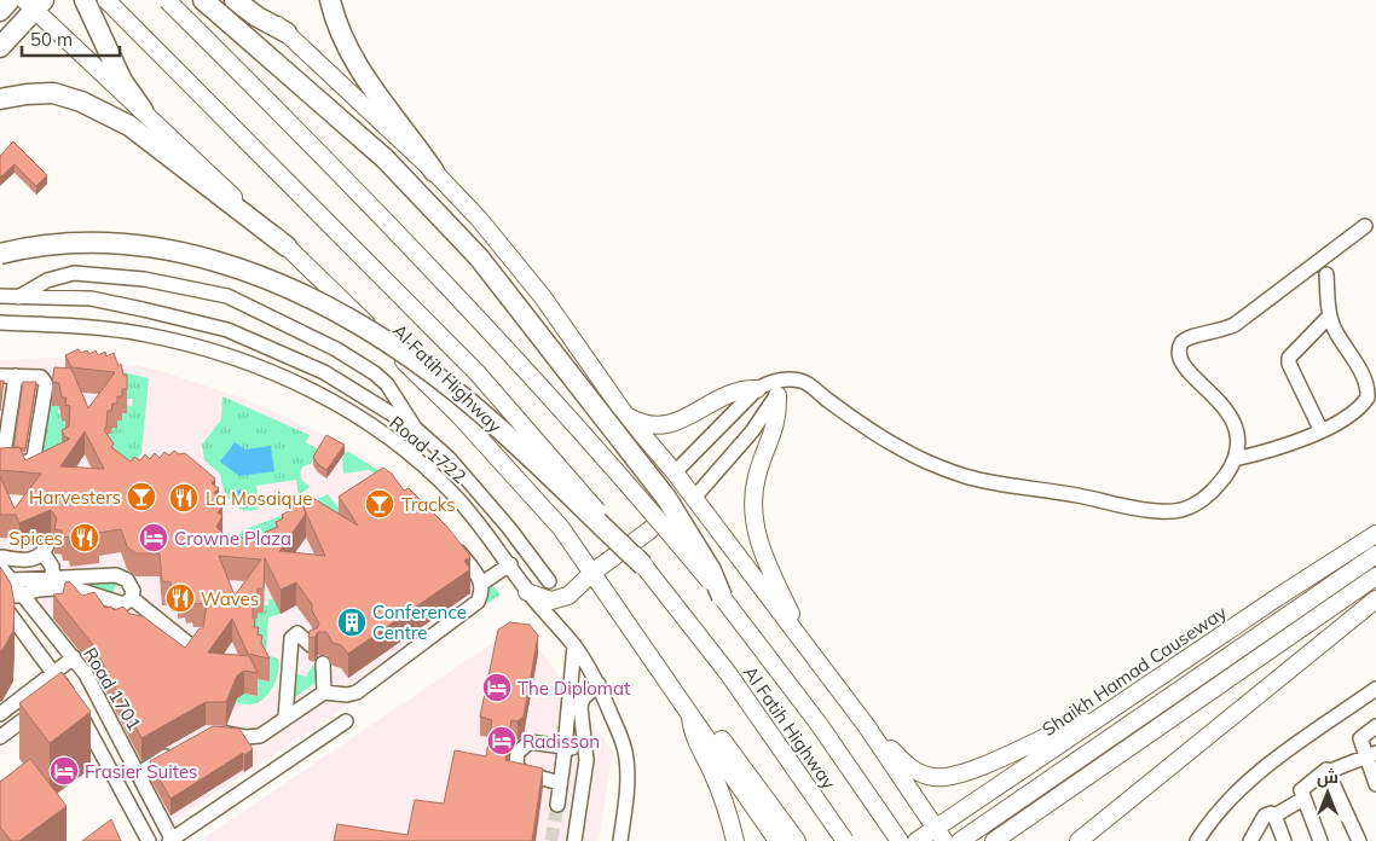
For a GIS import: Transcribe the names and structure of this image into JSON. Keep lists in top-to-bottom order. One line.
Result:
{"streets":{"main road":["Al Fatih Highway","Shaikh Hamad Causeway"],"street":["Road 1722","Road 1701"]},"places":{"bar":["Harvesters","Tracks"],"restaurant":["La Mosaique","Spices","Waves"],"hotel":["Crowne Plaza","The Diplomat","Radisson","Frasier Suites"],"building":["Conference Centre"]},"scale_bar":"50 m","north":"top"}
